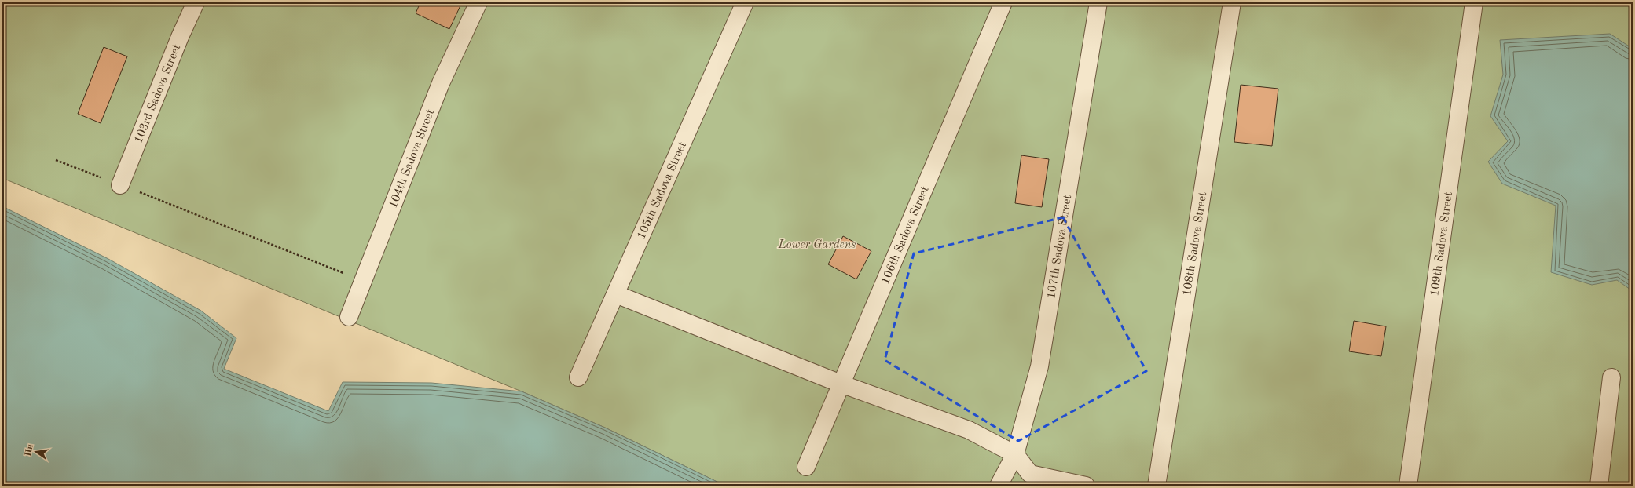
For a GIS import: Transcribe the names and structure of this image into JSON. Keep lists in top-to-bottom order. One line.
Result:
{"streets":{"street":["103rd Sadova Street","104th Sadova Street","105th Sadova Street","106th Sadova Street","108th Sadova Street","109th Sadova Street","107th Sadova Street"]},"parks":["Lower Gardens"],"north":"left"}
